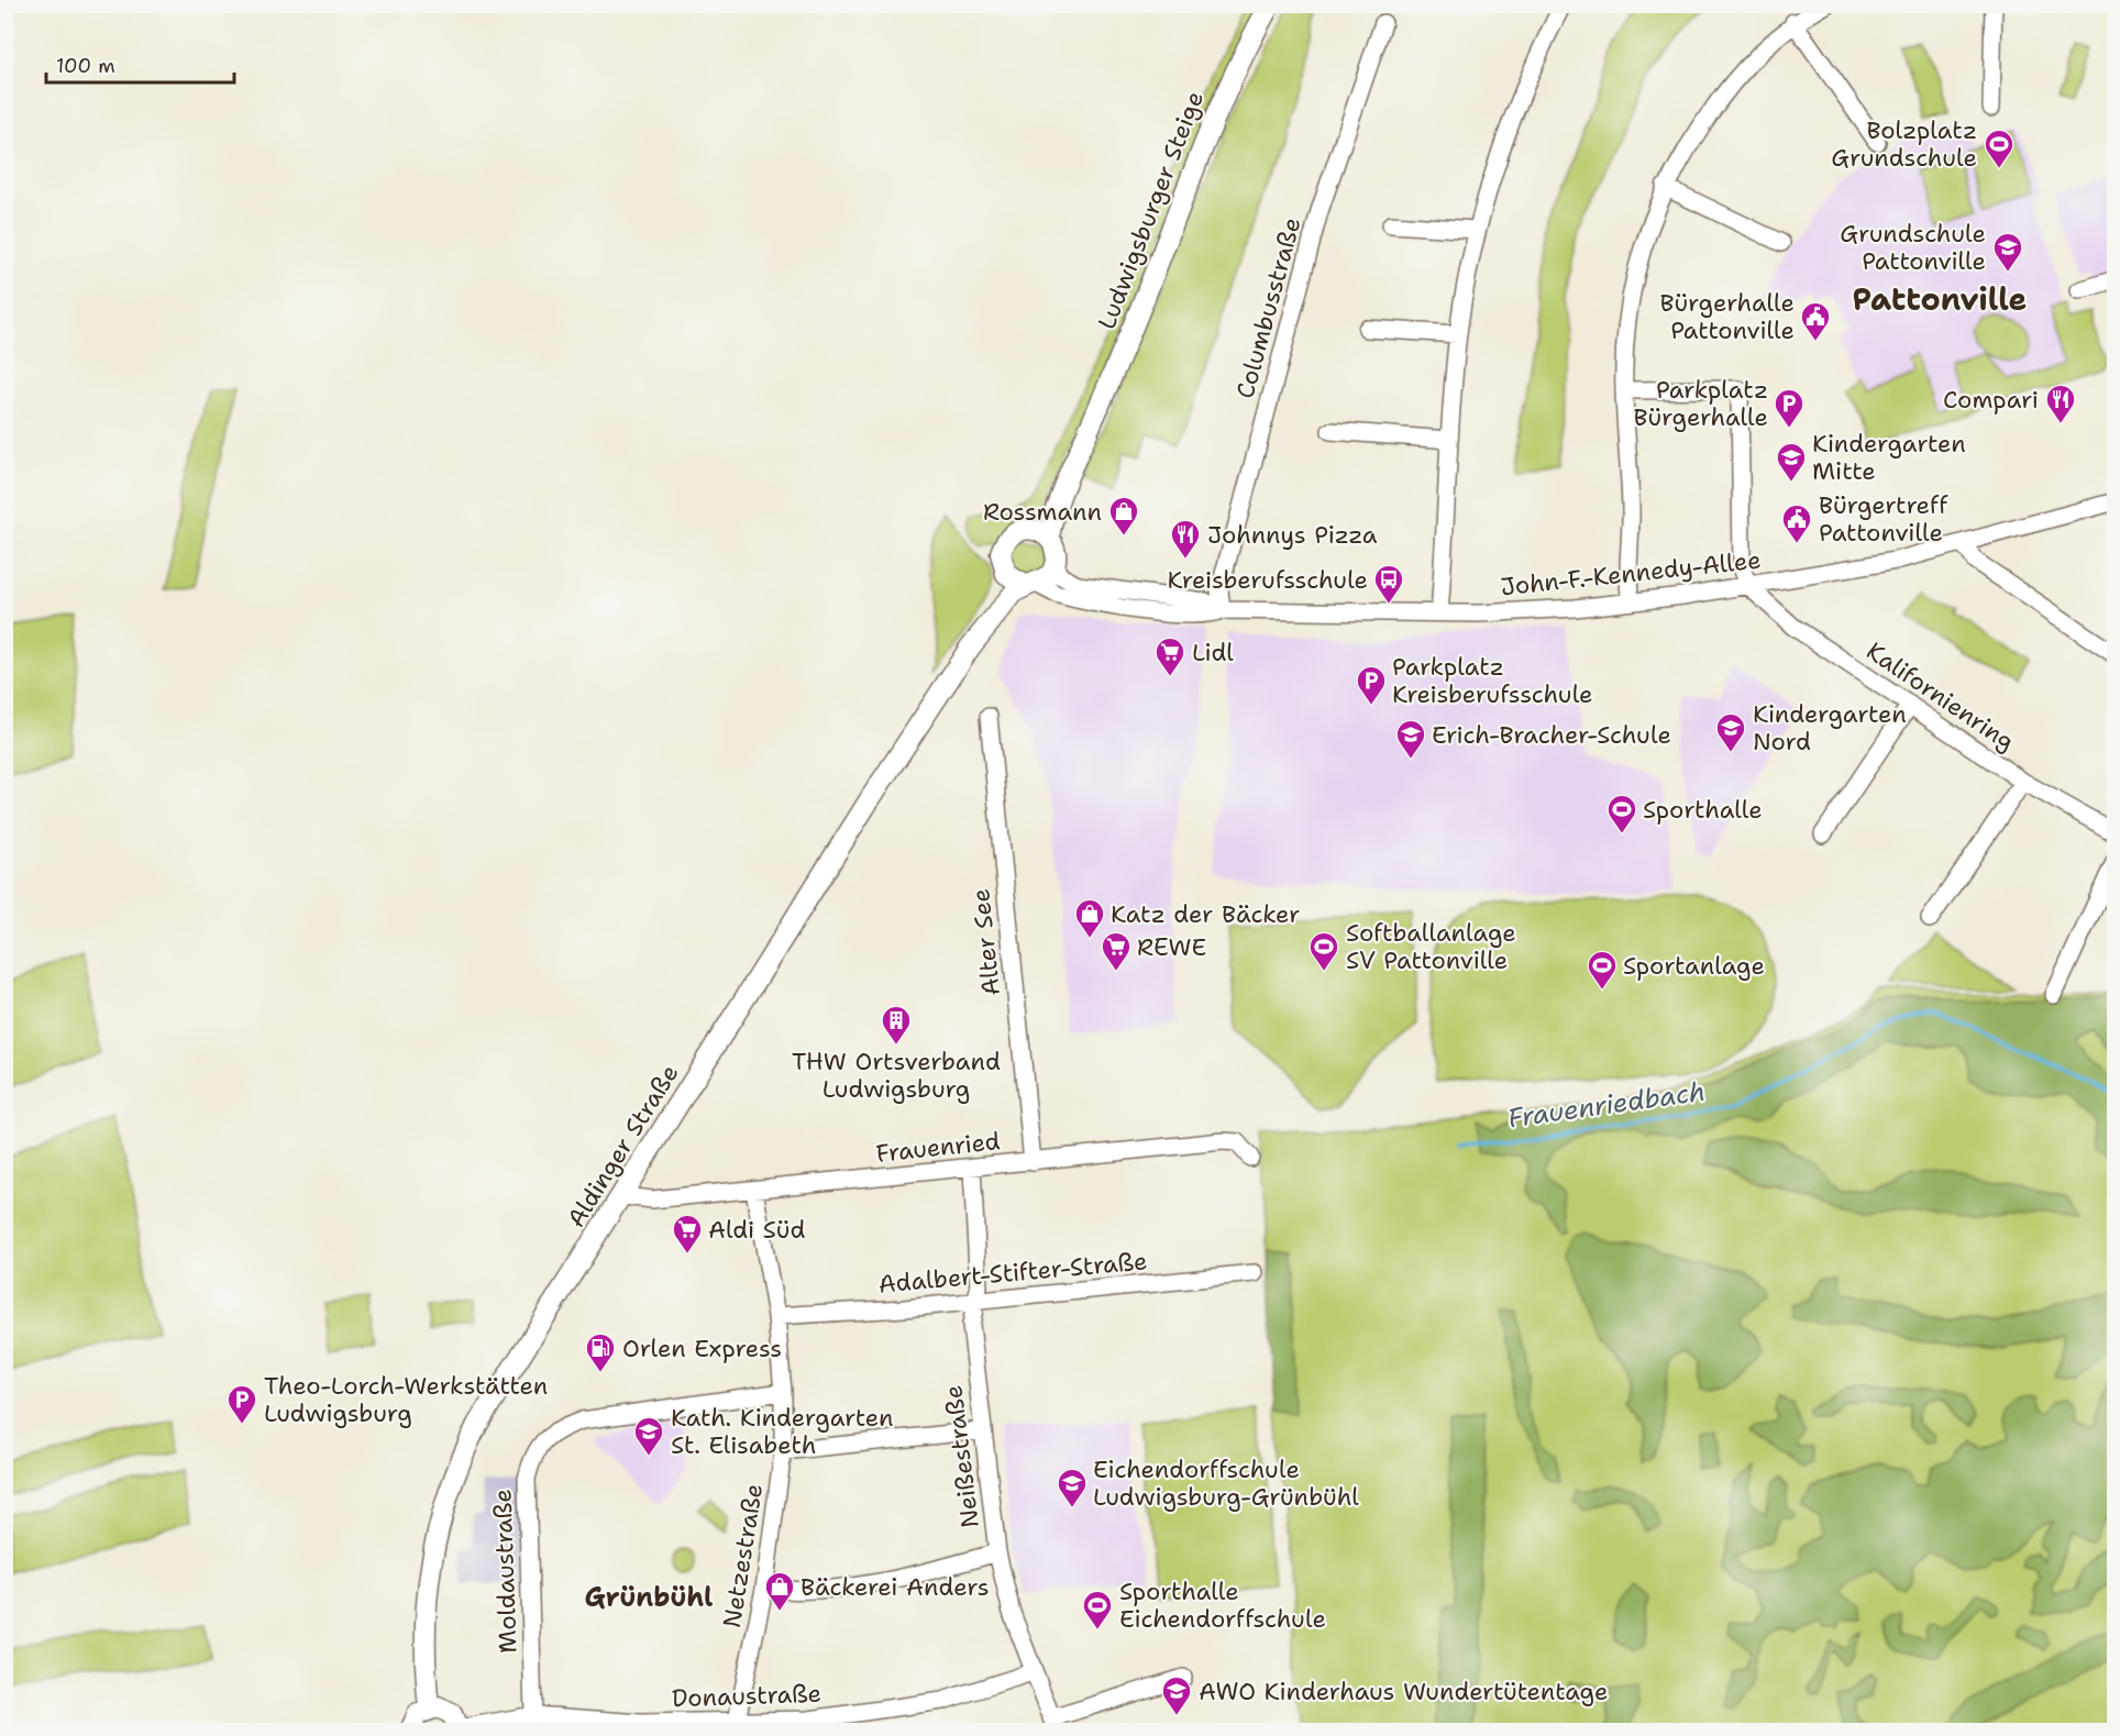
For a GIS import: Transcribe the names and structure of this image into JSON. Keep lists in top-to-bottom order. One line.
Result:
{"streets":{"main road":["Ludwigsburger Steige","Aldinger Straße"],"street":["Columbusstraße","John-F.-Kennedy-Allee","Kalifornienring","Alter See","Frauenried","Adalbert-Stifter-Straße","Neißestraße","Netzestraße","Moldaustraße","Donaustraße"]},"crossings":[["Columbusstraße","John-F.-Kennedy-Allee"],["John-F.-Kennedy-Allee","Kalifornienring"],["Alter See","Frauenried"],["Aldinger Straße","Frauenried"],["Frauenried","Neißestraße"],["Frauenried","Netzestraße"],["Adalbert-Stifter-Straße","Neißestraße"],["Adalbert-Stifter-Straße","Netzestraße"],["Neißestraße","Donaustraße"],["Netzestraße","Moldaustraße"],["Netzestraße","Donaustraße"],["Moldaustraße","Donaustraße"]],"districts":["Pattonville","Grünbühl"],"water":["Frauenriedbach"],"places":{"sports":["Bolzplatz Grundschule","Sporthalle","Softballanlage SV Pattonville","Sportanlage","Sporthalle Eichendorffschule"],"school or university":["Grundschule Pattonville","Kindergarten Mitte","Kindergarten Nord","Erich-Bracher-Schule","Kath. Kindergarten St. Elisabeth","Eichendorffschule Ludwigsburg-Grünbühl","AWO Kinderhaus Wundertütentage"],"public building":["Bürgerhalle Pattonville","Bürgertreff Pattonville"],"restaurant":["Compari","Johnnys Pizza"],"parking":["Parkplatz Bürgerhalle","Parkplatz Kreisberufsschule","Theo-Lorch-Werkstätten Ludwigsburg"],"shop":["Rossmann","Katz der Bäcker","Bäckerei Anders"],"bus stop":["Kreisberufsschule"],"supermarket":["Lidl","REWE","Aldi Süd"],"building":["THW Ortsverband Ludwigsburg"],"fuel station":["Orlen Express"]},"scale_bar":"100 m"}
